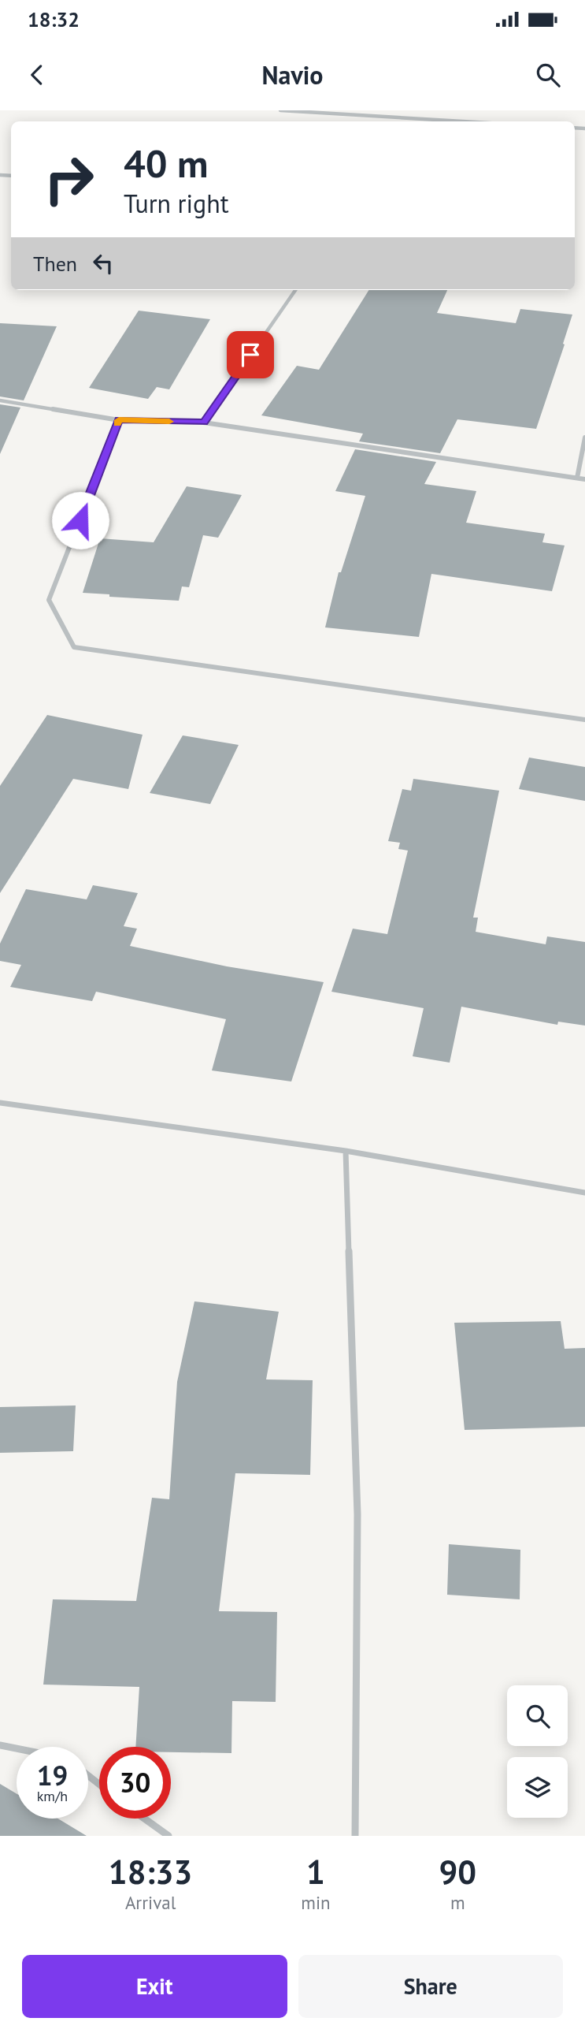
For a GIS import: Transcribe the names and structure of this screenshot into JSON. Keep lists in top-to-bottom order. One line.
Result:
{"page":{"status":"18:32","header":"Navio","turn":["40 m","Turn right"],"then":"Then","speed":"19 km/h","limit":"30","eta":["18:33","Arrival","1","min","90","m"],"buttons":["Exit","Share"]}}
